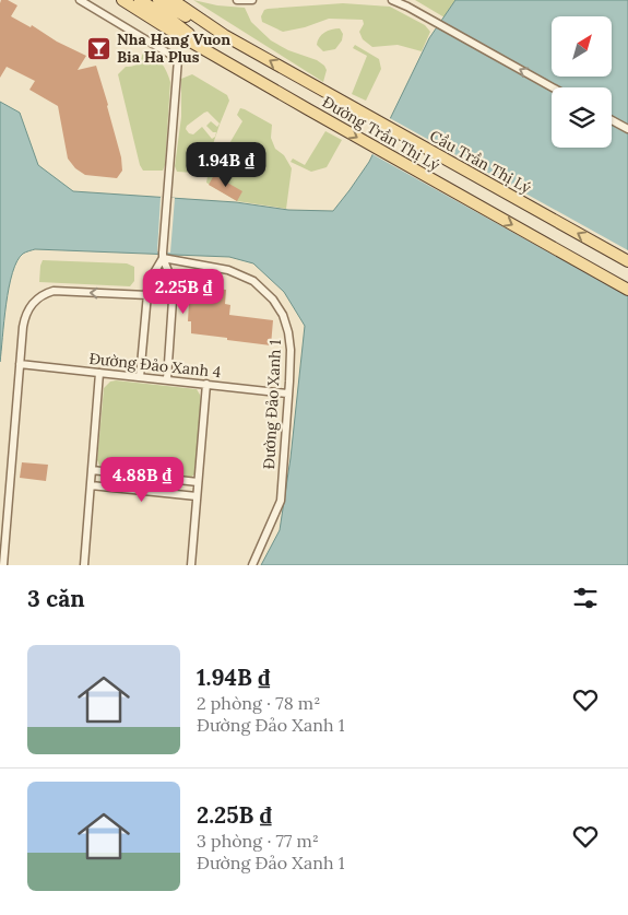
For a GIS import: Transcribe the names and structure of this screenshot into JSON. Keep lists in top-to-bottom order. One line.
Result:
{"streets":{"main road":["Đường Trần Thị Lý","Cầu Trần Thị Lý"],"street":["Đường Đảo Xanh 4","Đường Đảo Xanh 1"]},"crossings":[["Đường Trần Thị Lý","Cầu Trần Thị Lý"],["Đường Đảo Xanh 4","Đường Đảo Xanh 1"]],"one_way":["Cầu Trần Thị Lý"],"places":{"bar":["Nha Hang Vuon Bia Ha Plus"]},"north":"top right","page":{"price":["1.94B ₫","2.25B ₫","4.88B ₫"],"heading":"3 căn","list":[{"name":"1.94B ₫","note":"2 phòng · 78 m² · Đường Đảo Xanh 1"},{"name":"2.25B ₫","note":"3 phòng · 77 m² · Đường Đảo Xanh 1"}]}}
